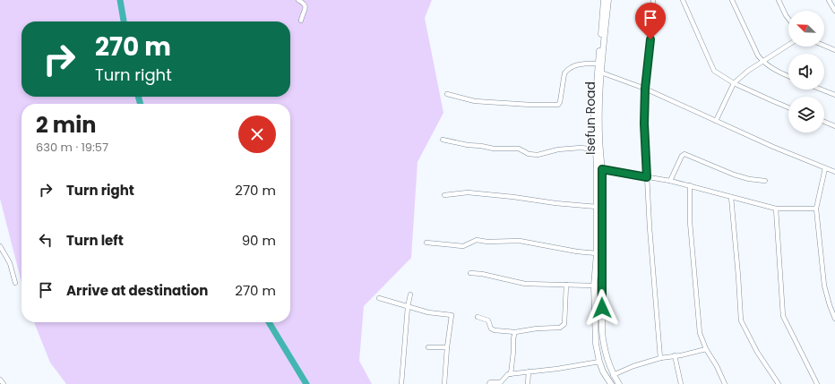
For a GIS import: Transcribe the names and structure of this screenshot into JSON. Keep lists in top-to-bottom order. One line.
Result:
{"streets":{"street":["Isefun Road"]},"north":"top left","page":{"turn":["270 m","Turn right"],"heading":["2 min","630 m · 19:57"],"list":[{"name":"Turn right","value":"270 m"},{"name":"Turn left","value":"90 m"},{"name":"Arrive at destination","value":"270 m"}]}}
